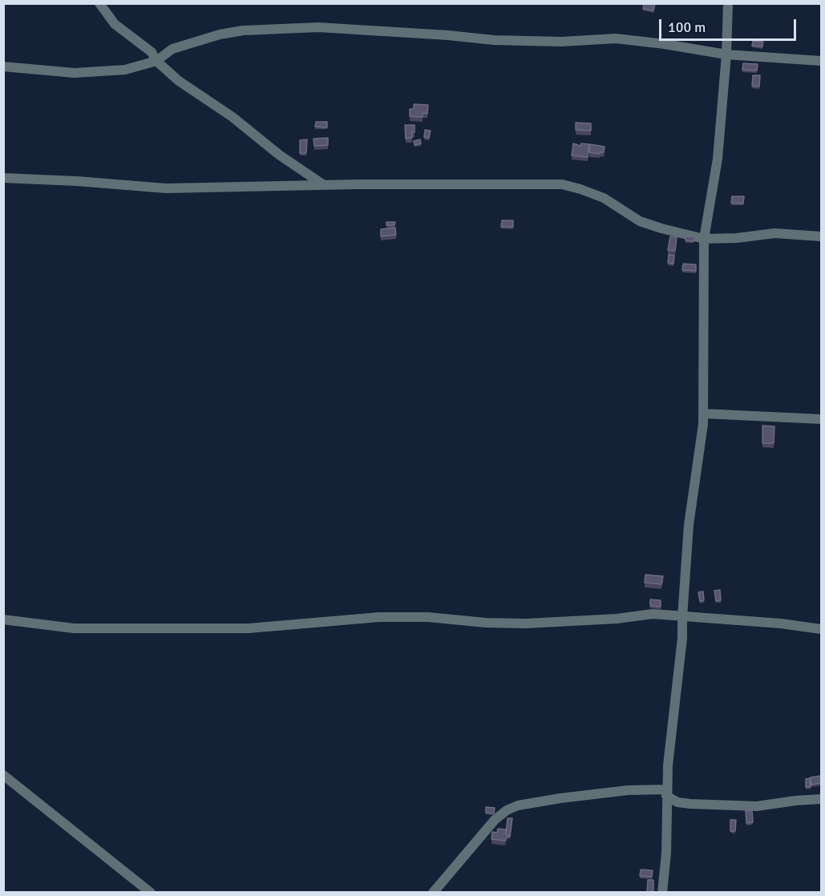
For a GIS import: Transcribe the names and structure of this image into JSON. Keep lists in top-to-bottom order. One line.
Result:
{"scale_bar":"100 m"}
